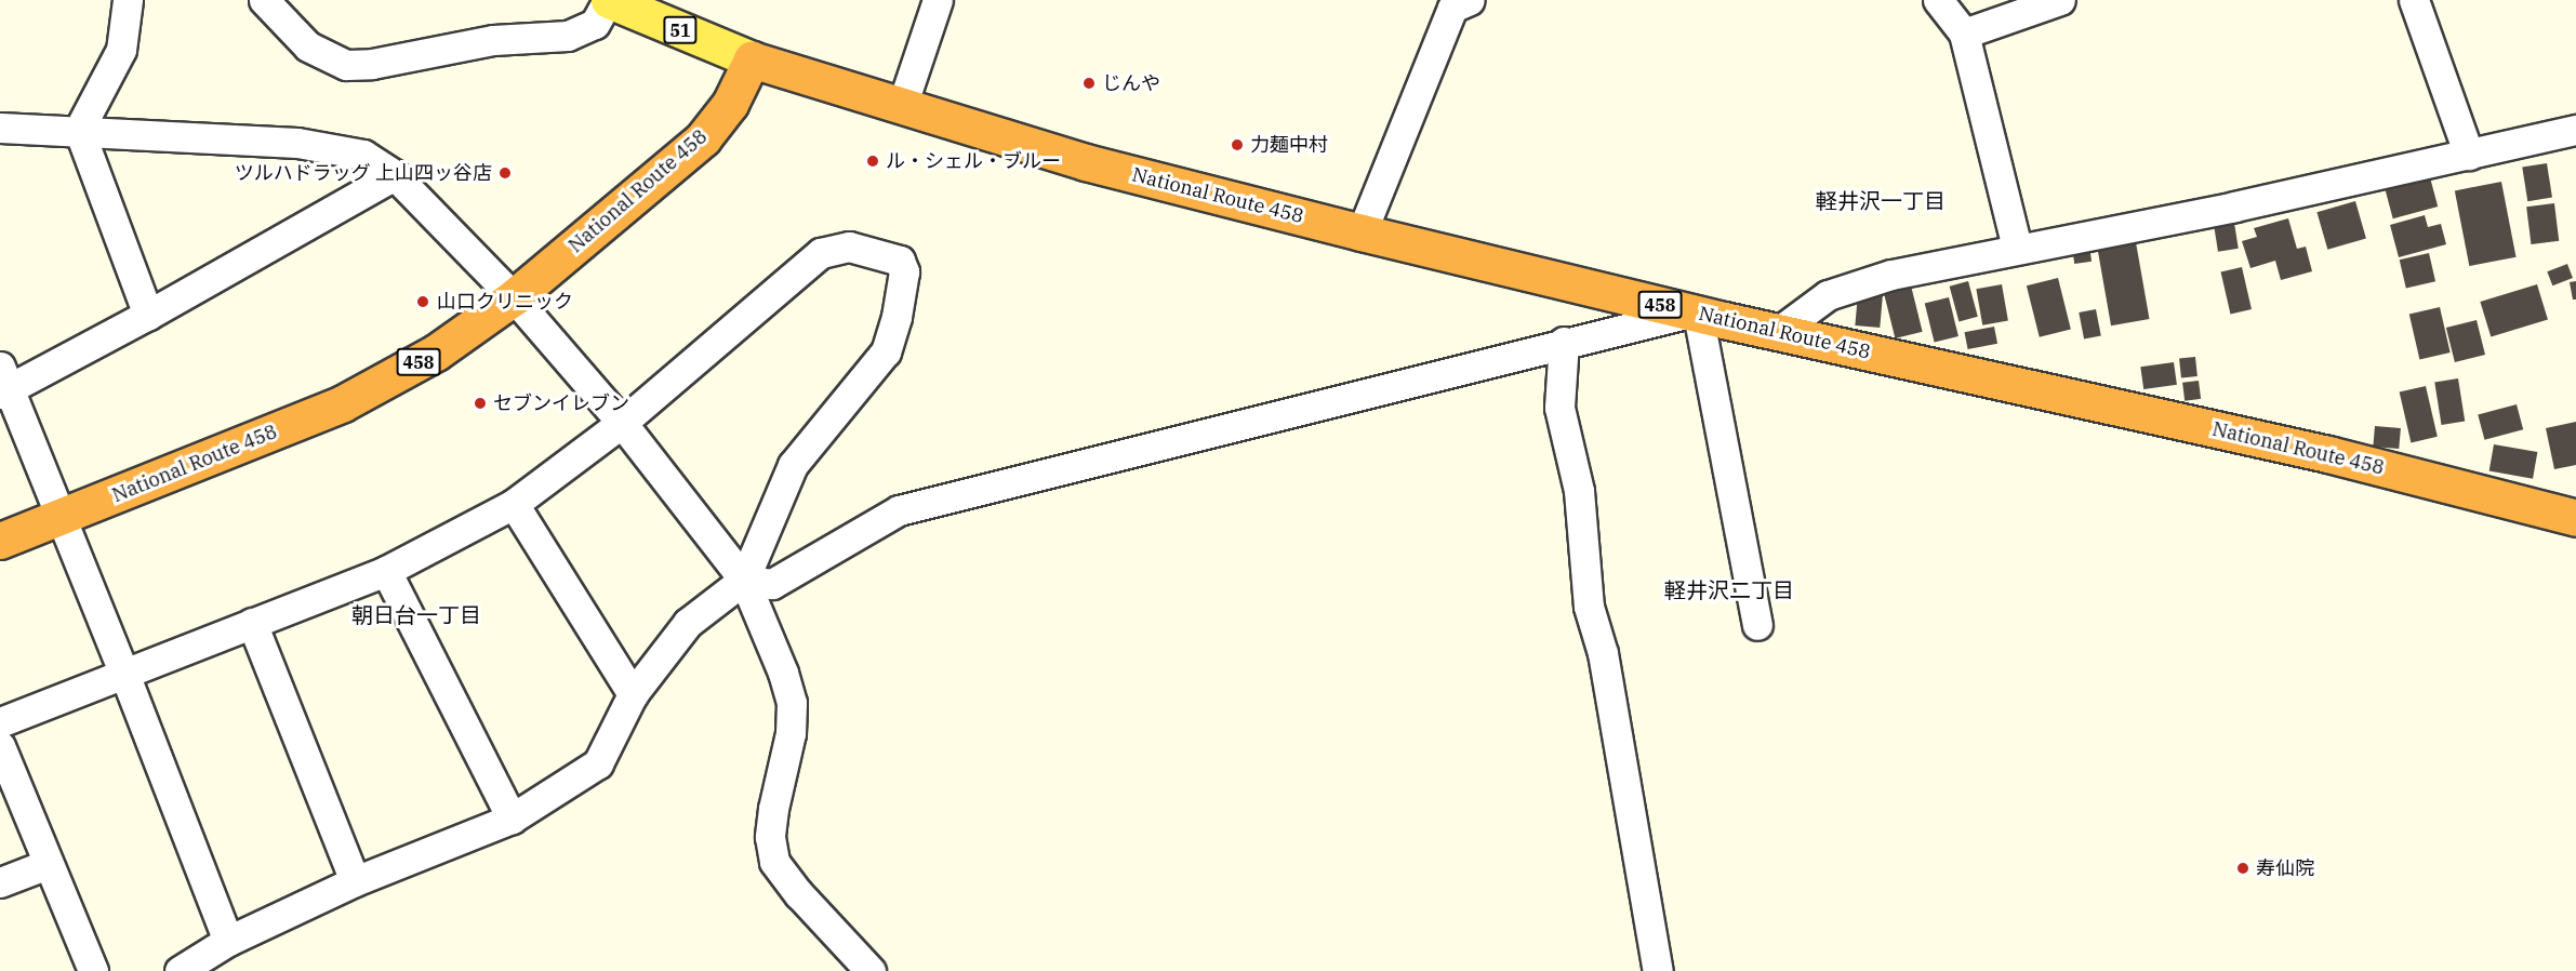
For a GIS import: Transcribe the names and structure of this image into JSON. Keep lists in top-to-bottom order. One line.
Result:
{"streets":{"highway":["National Route 458","458"],"main road":["51"]},"crossings":[["51","National Route 458"]],"districts":["軽井沢一丁目","軽井沢二丁目","朝日台一丁目"],"places":["じんや","力麺中村","ル・シェル・ブルー","ツルハドラッグ 上山四ッ谷店","山口クリニック","セブンイレブン","寿仙院"]}
